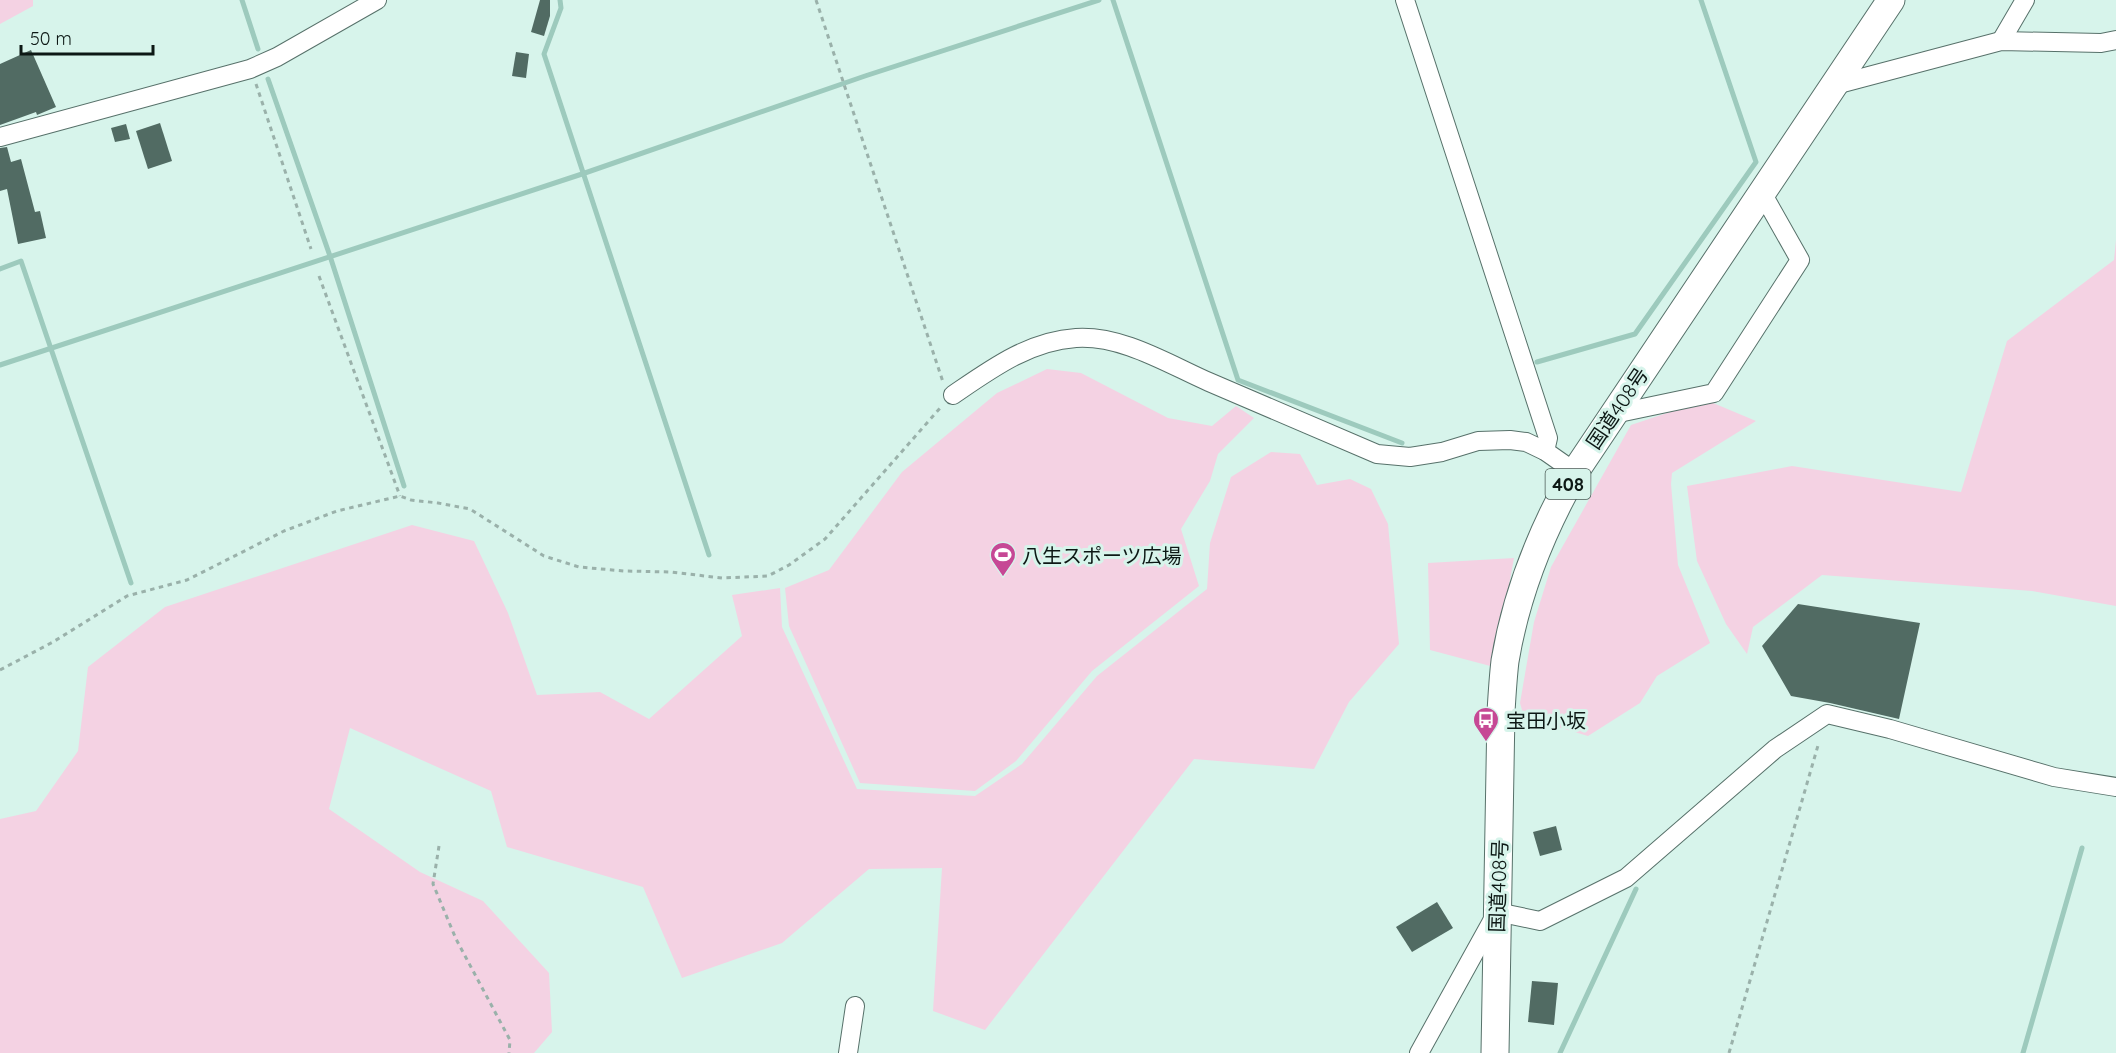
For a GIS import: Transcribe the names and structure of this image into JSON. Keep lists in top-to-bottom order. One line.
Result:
{"streets":{"highway":["国道408号","408"]},"places":{"sports":["八生スポーツ広場"],"bus stop":["宝田小坂"]},"scale_bar":"50 m"}
